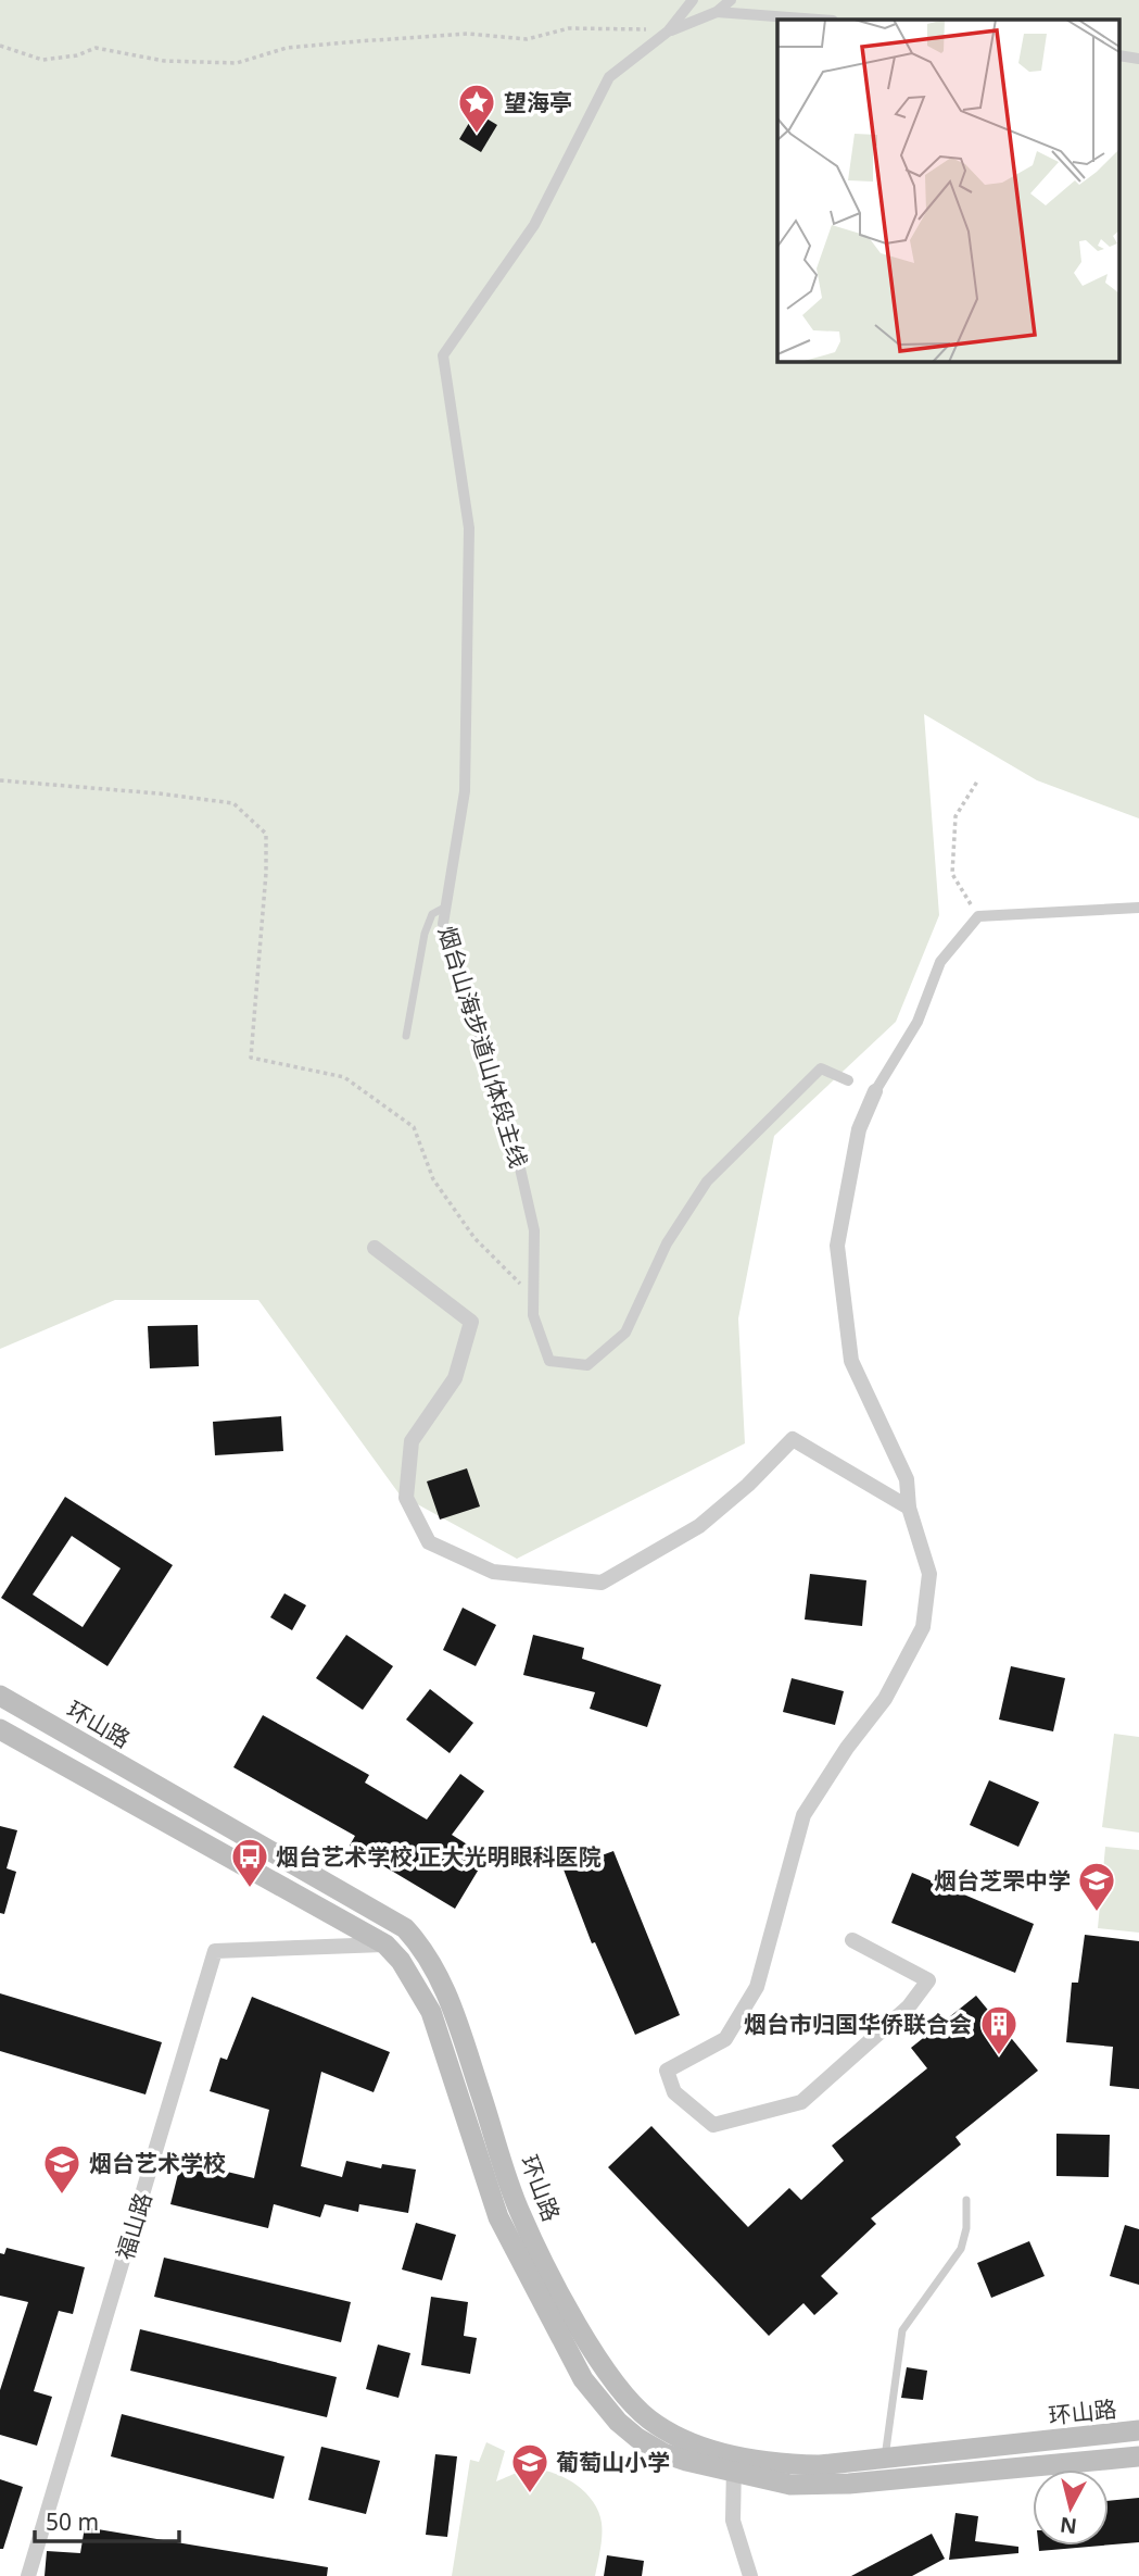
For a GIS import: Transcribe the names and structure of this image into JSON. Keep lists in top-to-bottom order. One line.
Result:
{"streets":{"main road":["环山路"],"street":["烟台山海步道山体段主线","福山路"]},"crossings":[["环山路","福山路"]],"places":{"place":["望海亭"],"bus stop":["烟台艺术学校 正大光明眼科医院"],"school or university":["烟台芝罘中学","烟台艺术学校","葡萄山小学"],"building":["烟台市归国华侨联合会"]},"scale_bar":"50 m","north":"bottom"}
